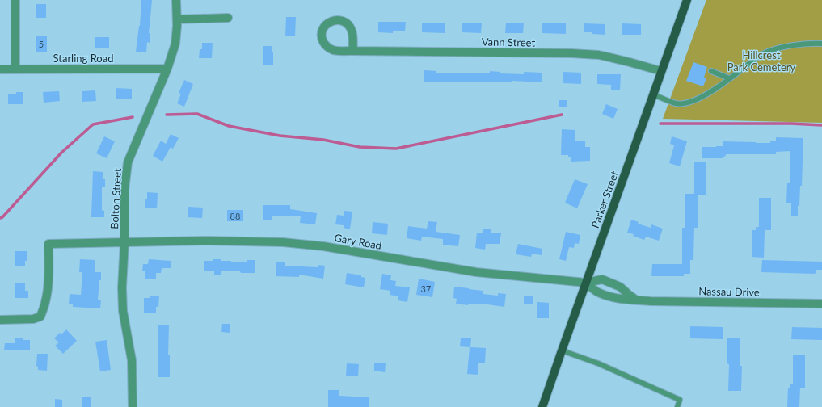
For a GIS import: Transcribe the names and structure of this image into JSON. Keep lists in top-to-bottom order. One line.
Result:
{"streets":{"main road":["Parker Street"],"street":["Vann Street","Starling Road","Bolton Street","Gary Road","Nassau Drive"]},"crossings":[["Vann Street","Parker Street"],["Starling Road","Bolton Street"],["Bolton Street","Gary Road"],["Parker Street","Gary Road"],["Parker Street","Nassau Drive"],["Gary Road","Nassau Drive"]],"parks":["Hillcrest Park Cemetery"],"house_numbers":["5","88","37"]}
